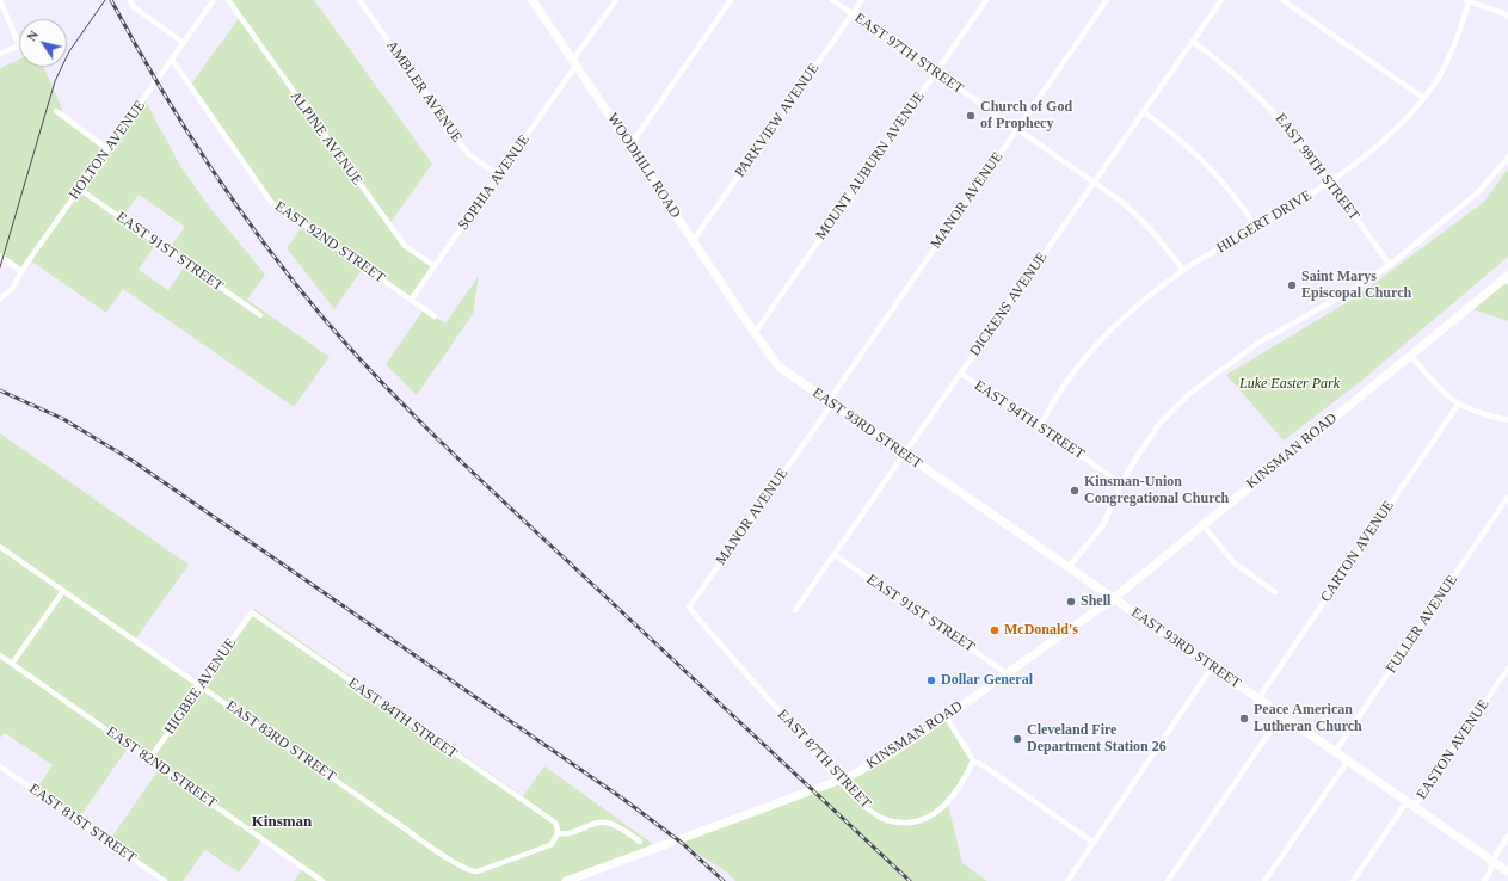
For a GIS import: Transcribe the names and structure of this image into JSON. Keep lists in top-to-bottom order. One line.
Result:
{"streets":{"main road":["WOODHILL ROAD","EAST 93RD STREET","KINSMAN ROAD"],"street":["EAST 97TH STREET","AMBLER AVENUE","PARKVIEW AVENUE","ALPINE AVENUE","HOLTON AVENUE","MOUNT AUBURN AVENUE","EAST 99TH STREET","SOPHIA AVENUE","MANOR AVENUE","HILGERT DRIVE","EAST 92ND STREET","EAST 91ST STREET","DICKENS AVENUE","EAST 94TH STREET","CARTON AVENUE","FULLER AVENUE","HIGBEE AVENUE","EAST 84TH STREET","EAST 83RD STREET","EASTON AVENUE","EAST 87TH STREET","EAST 82ND STREET","EAST 81ST STREET"]},"crossings":[["EAST 97TH STREET","PARKVIEW AVENUE"],["EAST 97TH STREET","MOUNT AUBURN AVENUE"],["EAST 97TH STREET","MANOR AVENUE"],["EAST 97TH STREET","HILGERT DRIVE"],["EAST 97TH STREET","DICKENS AVENUE"],["AMBLER AVENUE","SOPHIA AVENUE"],["PARKVIEW AVENUE","WOODHILL ROAD"],["ALPINE AVENUE","SOPHIA AVENUE"],["HOLTON AVENUE","EAST 92ND STREET"],["HOLTON AVENUE","EAST 91ST STREET"],["WOODHILL ROAD","MOUNT AUBURN AVENUE"],["WOODHILL ROAD","SOPHIA AVENUE"],["WOODHILL ROAD","EAST 93RD STREET"],["MOUNT AUBURN AVENUE","EAST 93RD STREET"],["EAST 99TH STREET","HILGERT DRIVE"],["EAST 99TH STREET","DICKENS AVENUE"],["SOPHIA AVENUE","EAST 92ND STREET"],["MANOR AVENUE","EAST 93RD STREET"],["MANOR AVENUE","EAST 87TH STREET"],["HILGERT DRIVE","EAST 94TH STREET"],["EAST 91ST STREET","DICKENS AVENUE"],["EAST 91ST STREET","KINSMAN ROAD"],["DICKENS AVENUE","EAST 94TH STREET"],["DICKENS AVENUE","EAST 93RD STREET"],["EAST 93RD STREET","KINSMAN ROAD"],["EAST 93RD STREET","CARTON AVENUE"],["EAST 93RD STREET","FULLER AVENUE"],["EAST 93RD STREET","EASTON AVENUE"],["HIGBEE AVENUE","EAST 84TH STREET"],["HIGBEE AVENUE","EAST 83RD STREET"],["HIGBEE AVENUE","EAST 82ND STREET"],["EAST 84TH STREET","EAST 83RD STREET"]],"districts":["Kinsman"],"parks":["Luke Easter Park"],"places":["Church of God of Prophecy","Saint Marys Episcopal Church","Kinsman-Union Congregational Church","Shell","McDonald's","Dollar General","Peace American Lutheran Church","Cleveland Fire Department Station 26"],"north":"top left"}
